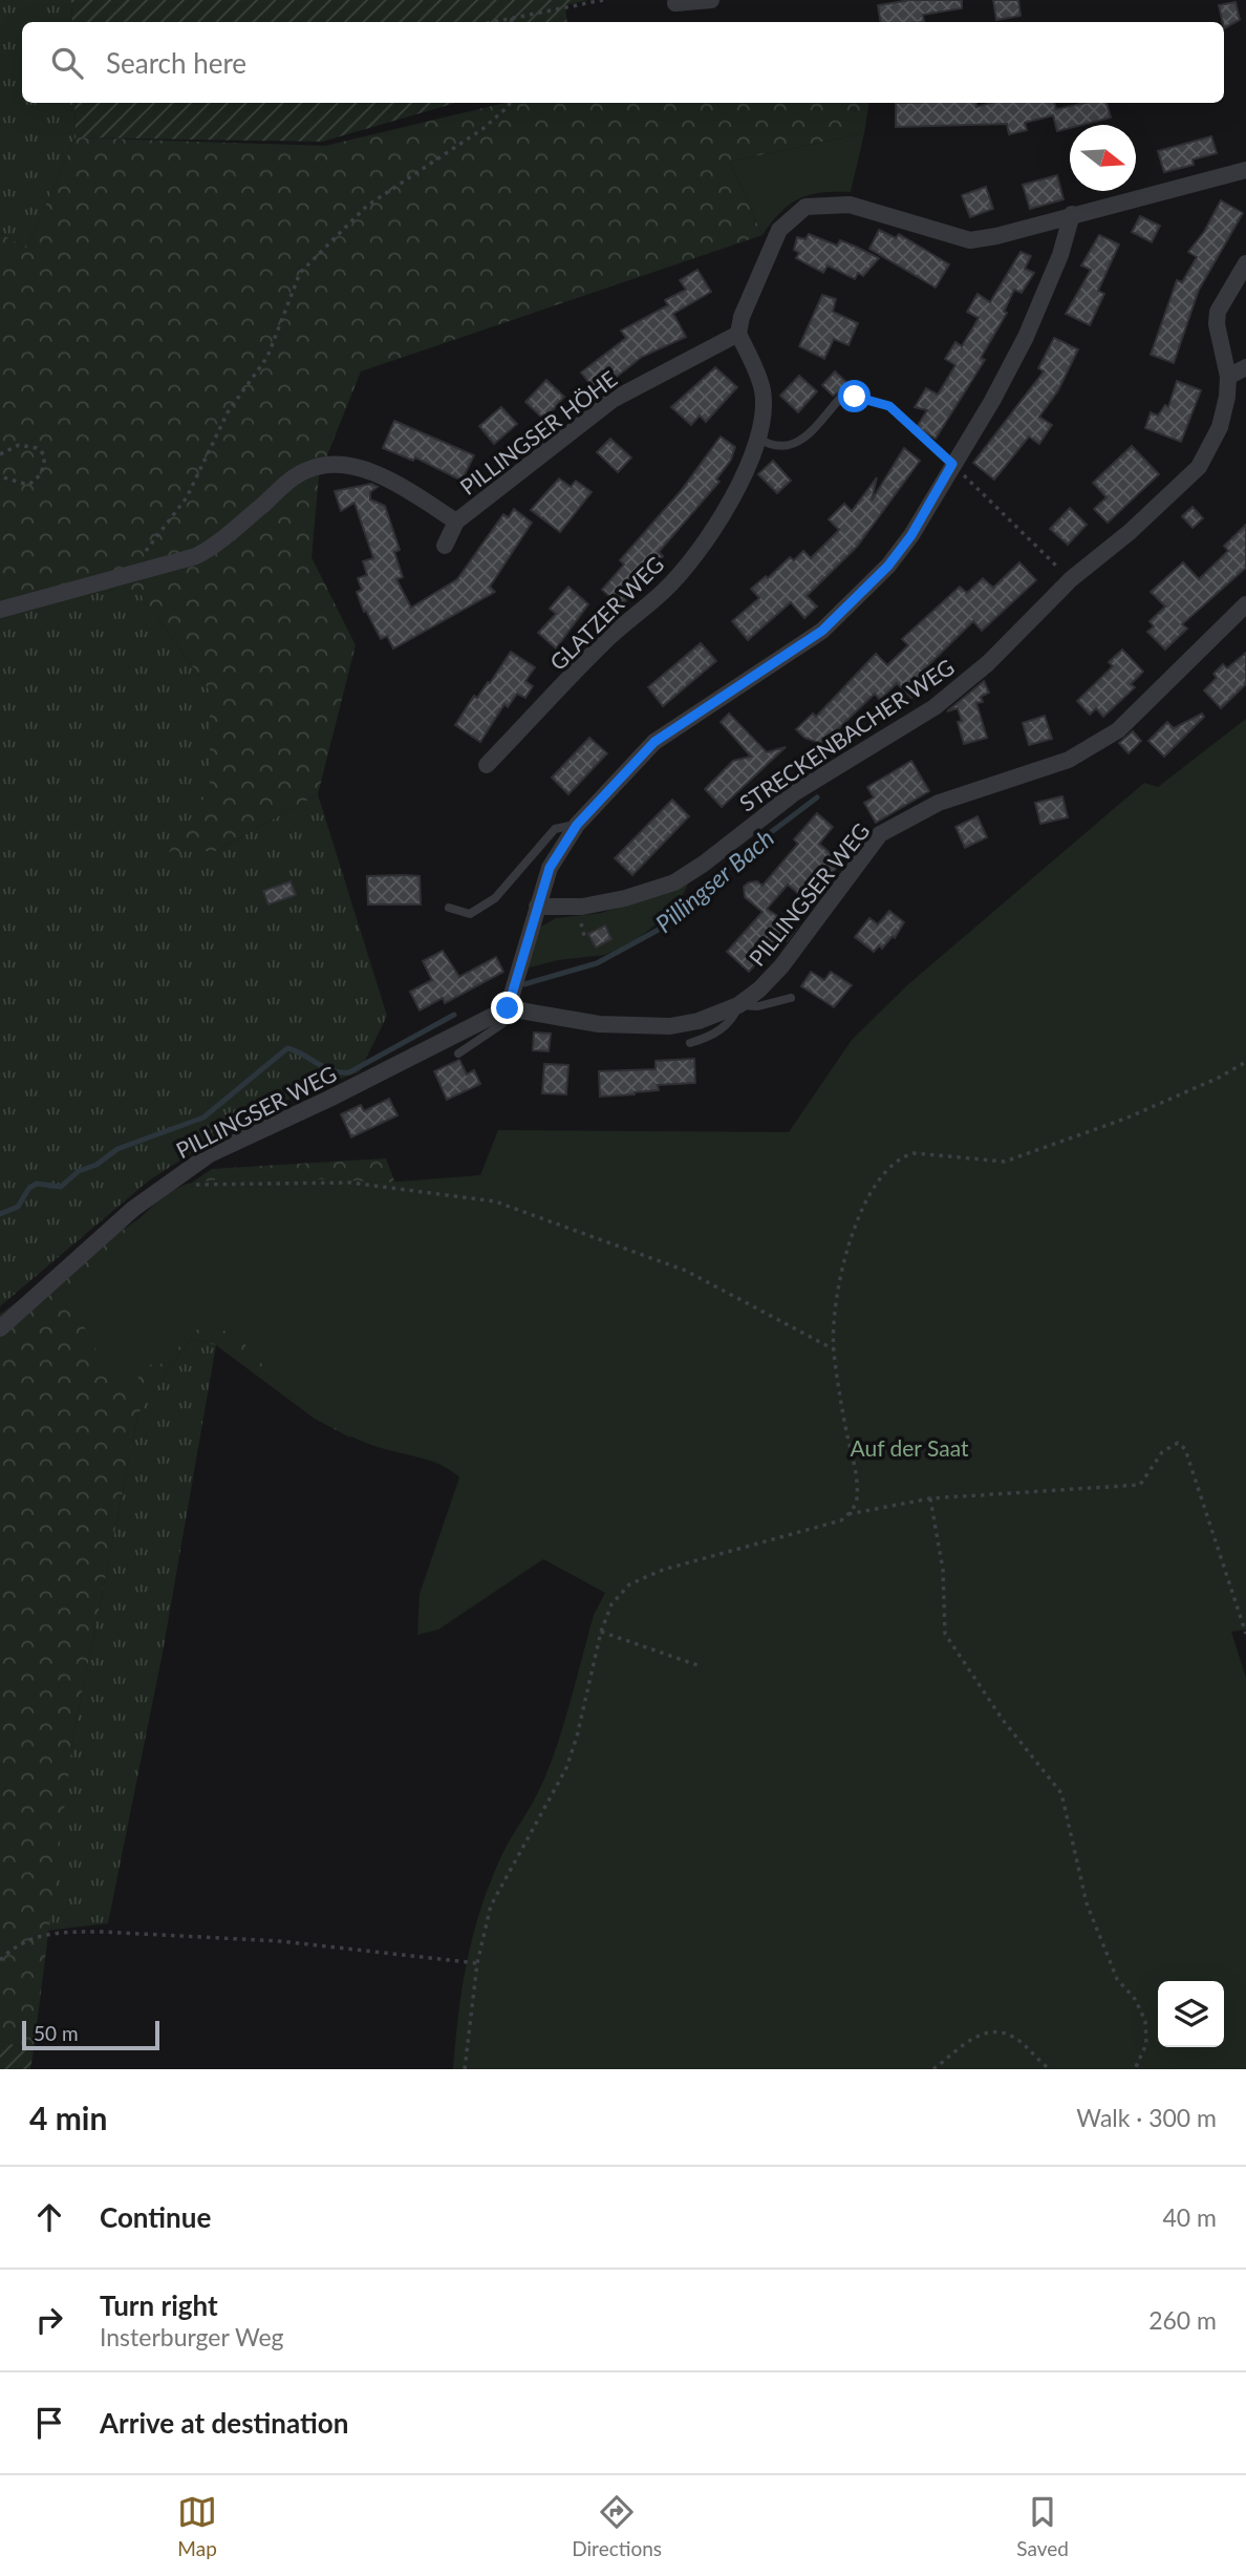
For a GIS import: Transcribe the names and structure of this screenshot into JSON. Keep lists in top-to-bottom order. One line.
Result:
{"streets":{"street":["PILLINGSER HÖHE","GLATZER WEG","STRECKENBACHER WEG","PILLINGSER WEG"]},"crossings":[["PILLINGSER HÖHE","GLATZER WEG"]],"water":["Pillingser Bach"],"parks":["Auf der Saat"],"scale_bar":"50 m","north":"right","page":{"search":"Search here","scale":"50 m","heading":["4 min","Walk · 300 m"],"list":[["Continue","40 m"],["Turn right","Insterburger Weg","260 m"],"Arrive at destination"],"nav":["Map","Directions","Saved"]}}
